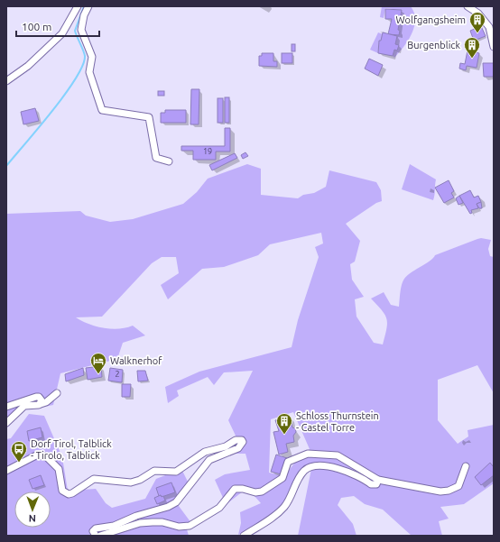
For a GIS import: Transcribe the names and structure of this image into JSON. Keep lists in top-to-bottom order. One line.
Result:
{"places":{"building":["Wolfgangsheim","Burgenblick","Schloss Thurnstein - Castel Torre"],"hotel":["Walknerhof"],"bus stop":["Dorf Tirol, Talblick - Tirolo, Talblick"]},"house_numbers":["19","2"],"scale_bar":"100 m","north":"bottom"}
